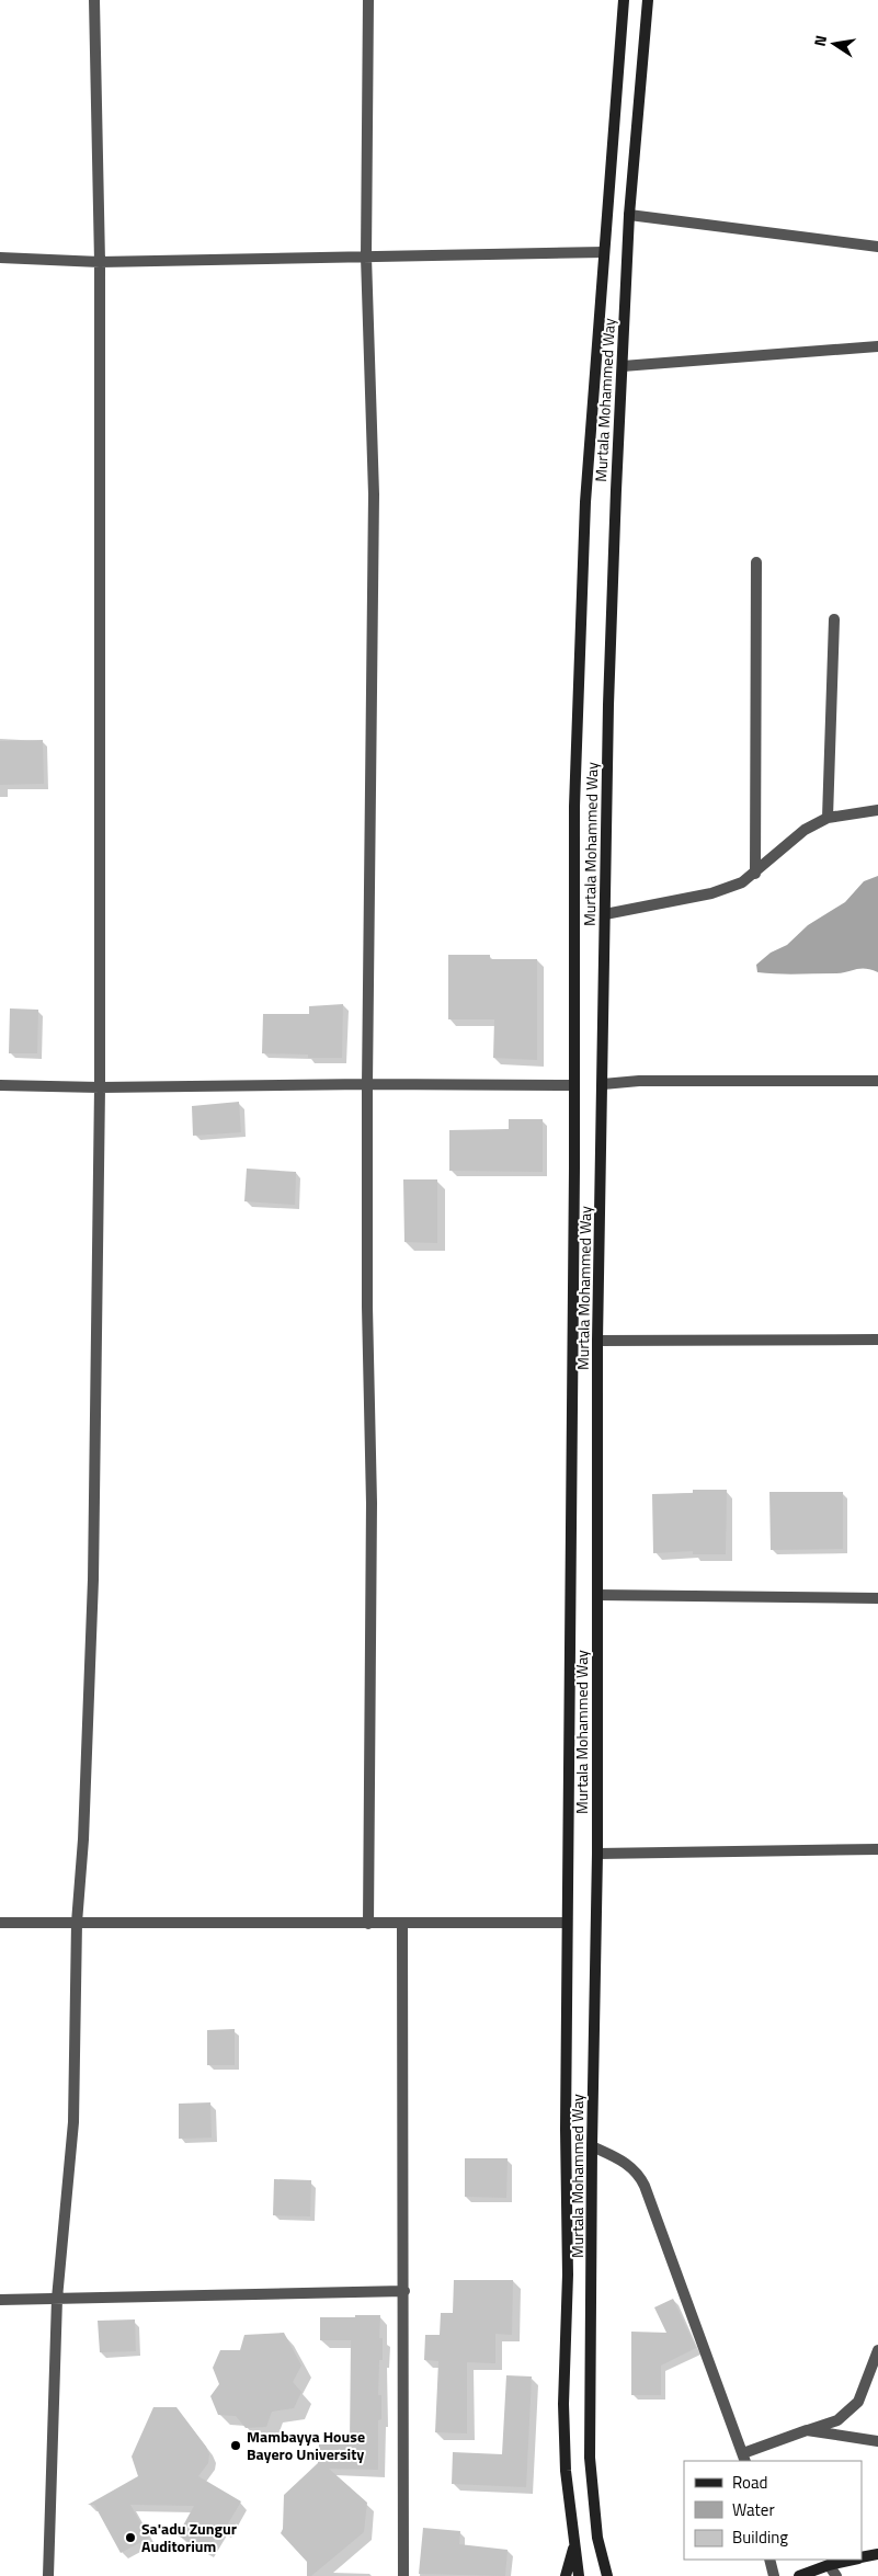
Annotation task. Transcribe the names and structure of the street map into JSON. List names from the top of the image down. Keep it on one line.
{"streets":{"main road":["Murtala Mohammed Way"]},"places":["Mambayya House Bayero University","Sa'adu Zungur Auditorium"],"legend":["Road","Water","Building"],"north":"left"}
